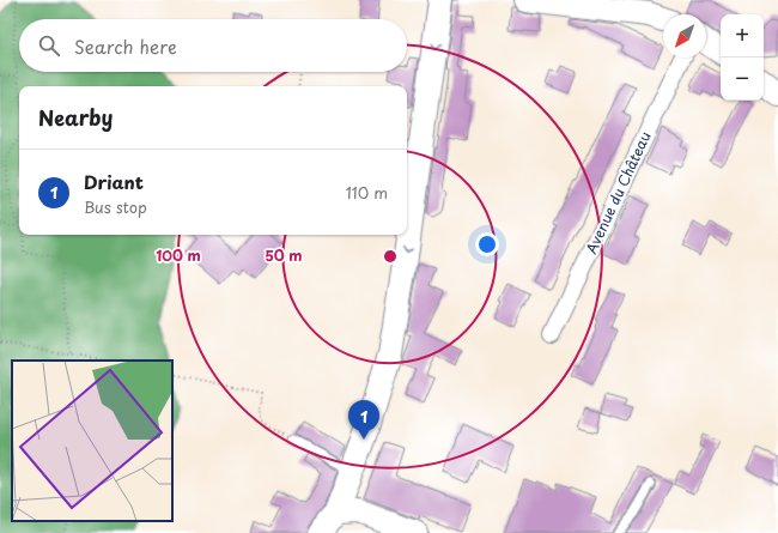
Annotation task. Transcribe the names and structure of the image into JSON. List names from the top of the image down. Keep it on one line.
{"streets":{"street":["Avenue du Château"]},"north":"bottom left","page":{"map_buttons":["+","−"],"search":"Search here","heading":"Nearby","list":[{"mark":"1","name":"Driant","note":"Bus stop","value":"110 m"}],"pins":"1"},"rings":["50 m","100 m"]}
